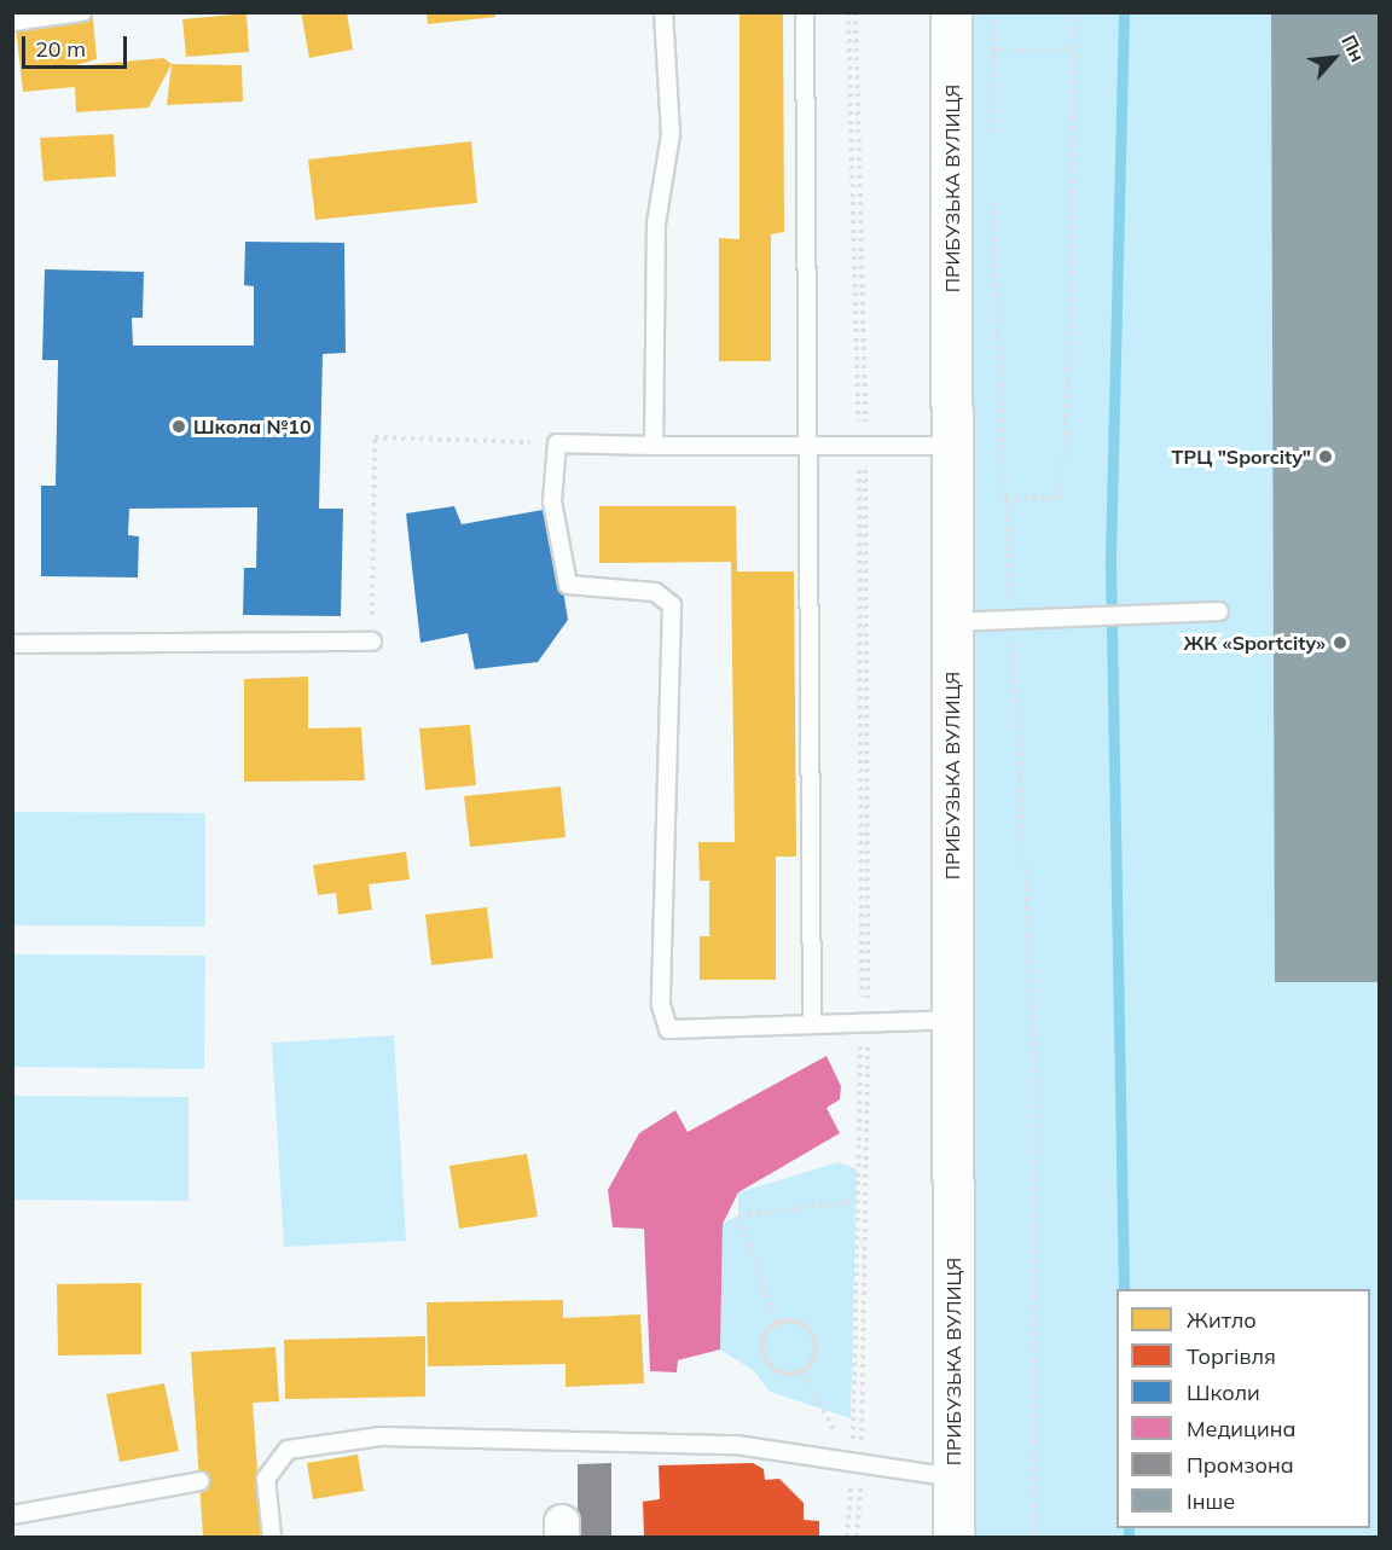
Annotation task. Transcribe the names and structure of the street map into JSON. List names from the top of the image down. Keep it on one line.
{"streets":{"street":["ПРИБУЗЬКА ВУЛИЦЯ"]},"places":["Школа №10","ТРЦ \"Sporcity\"","ЖК «Sportcity»"],"legend":["Житло","Торгівля","Школи","Медицина","Промзона","Інше"],"scale_bar":"20 m","north":"top right"}
